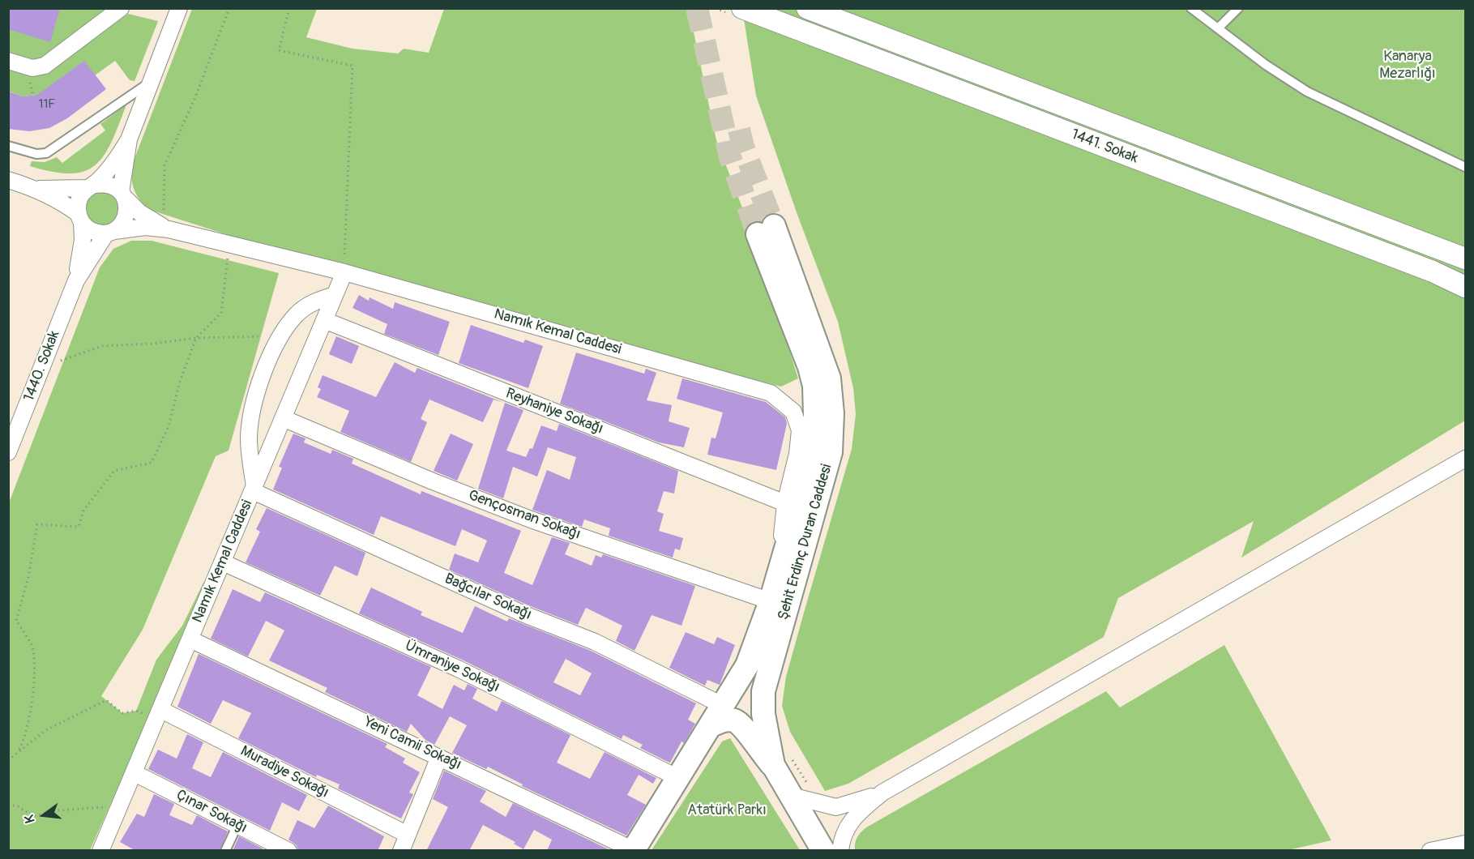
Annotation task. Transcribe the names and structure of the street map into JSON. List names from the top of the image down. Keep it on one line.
{"streets":{"main road":["Şehit Erdinç Duran Caddesi"],"street":["1441. Sokak","Namık Kemal Caddesi","1440. Sokak","Reyhaniye Sokağı","Gençosman Sokağı","Bağcılar Sokağı","Ümraniye Sokağı","Yeni Camii Sokağı","Muradiye Sokağı","Çınar Sokağı"]},"crossings":[["Namık Kemal Caddesi","Reyhaniye Sokağı"],["Namık Kemal Caddesi","Gençosman Sokağı"],["Namık Kemal Caddesi","Bağcılar Sokağı"],["Namık Kemal Caddesi","Ümraniye Sokağı"],["Namık Kemal Caddesi","Yeni Camii Sokağı"],["Namık Kemal Caddesi","Muradiye Sokağı"],["Namık Kemal Caddesi","Çınar Sokağı"],["Gençosman Sokağı","Şehit Erdinç Duran Caddesi"],["Şehit Erdinç Duran Caddesi","Bağcılar Sokağı"],["Şehit Erdinç Duran Caddesi","Ümraniye Sokağı"],["Şehit Erdinç Duran Caddesi","Yeni Camii Sokağı"]],"parks":["Kanarya Mezarlığı","Atatürk Parkı"],"house_numbers":["11F"],"north":"left"}
